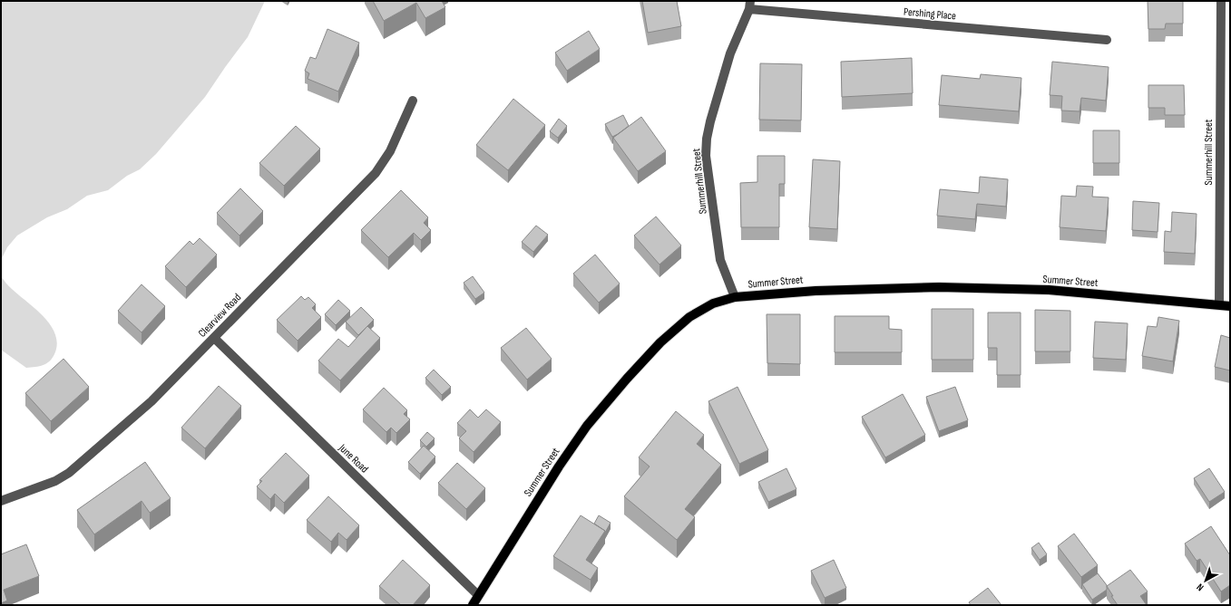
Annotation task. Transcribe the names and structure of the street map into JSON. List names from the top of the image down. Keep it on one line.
{"streets":{"main road":["Summer Street"],"street":["Pershing Place","Summerhill Street","Clearview Road","June Road"]},"crossings":[["Pershing Place","Summerhill Street"],["Summerhill Street","Summer Street"],["Summer Street","June Road"],["Clearview Road","June Road"]],"north":"bottom left"}
